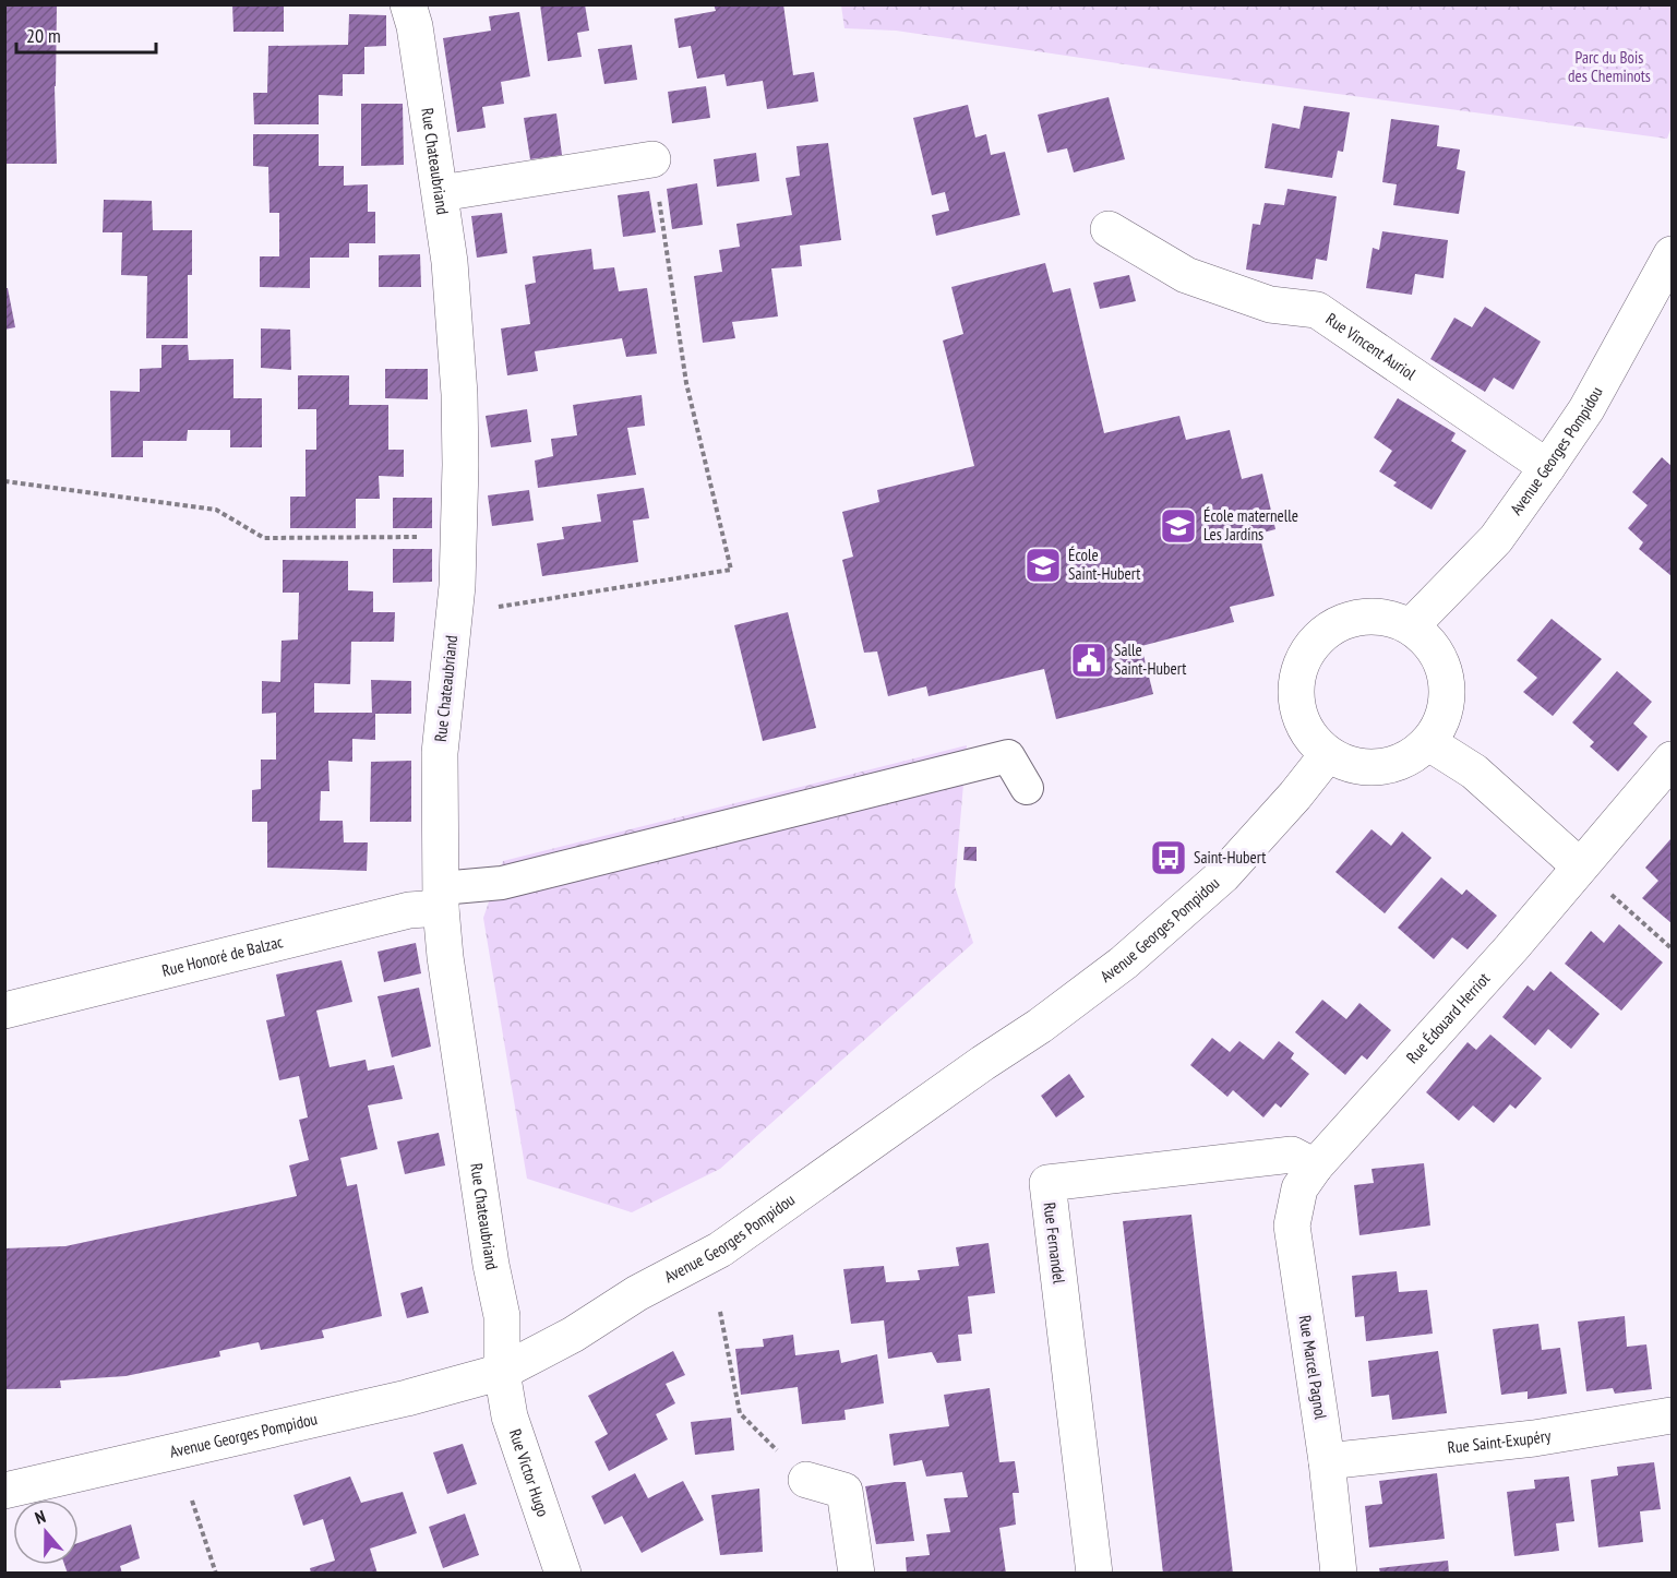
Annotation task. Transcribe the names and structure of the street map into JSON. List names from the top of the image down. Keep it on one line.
{"streets":{"street":["Rue Chateaubriand","Rue Vincent Auriol","Avenue Georges Pompidou","Rue Honoré de Balzac","Rue Édouard Herriot","Rue Fernandel","Rue Marcel Pagnol","Rue Saint-Exupéry","Rue Victor Hugo"]},"crossings":[["Rue Chateaubriand","Avenue Georges Pompidou"],["Rue Chateaubriand","Rue Honoré de Balzac"],["Rue Chateaubriand","Rue Victor Hugo"],["Rue Vincent Auriol","Avenue Georges Pompidou"],["Avenue Georges Pompidou","Rue Victor Hugo"],["Rue Édouard Herriot","Rue Fernandel"],["Rue Édouard Herriot","Rue Marcel Pagnol"],["Rue Fernandel","Rue Marcel Pagnol"],["Rue Marcel Pagnol","Rue Saint-Exupéry"]],"parks":["Parc du Bois des Cheminots"],"places":{"school or university":["École maternelle Les Jardins","École Saint-Hubert"],"public building":["Salle Saint-Hubert"],"bus stop":["Saint-Hubert"]},"scale_bar":"20 m","north":"top"}
